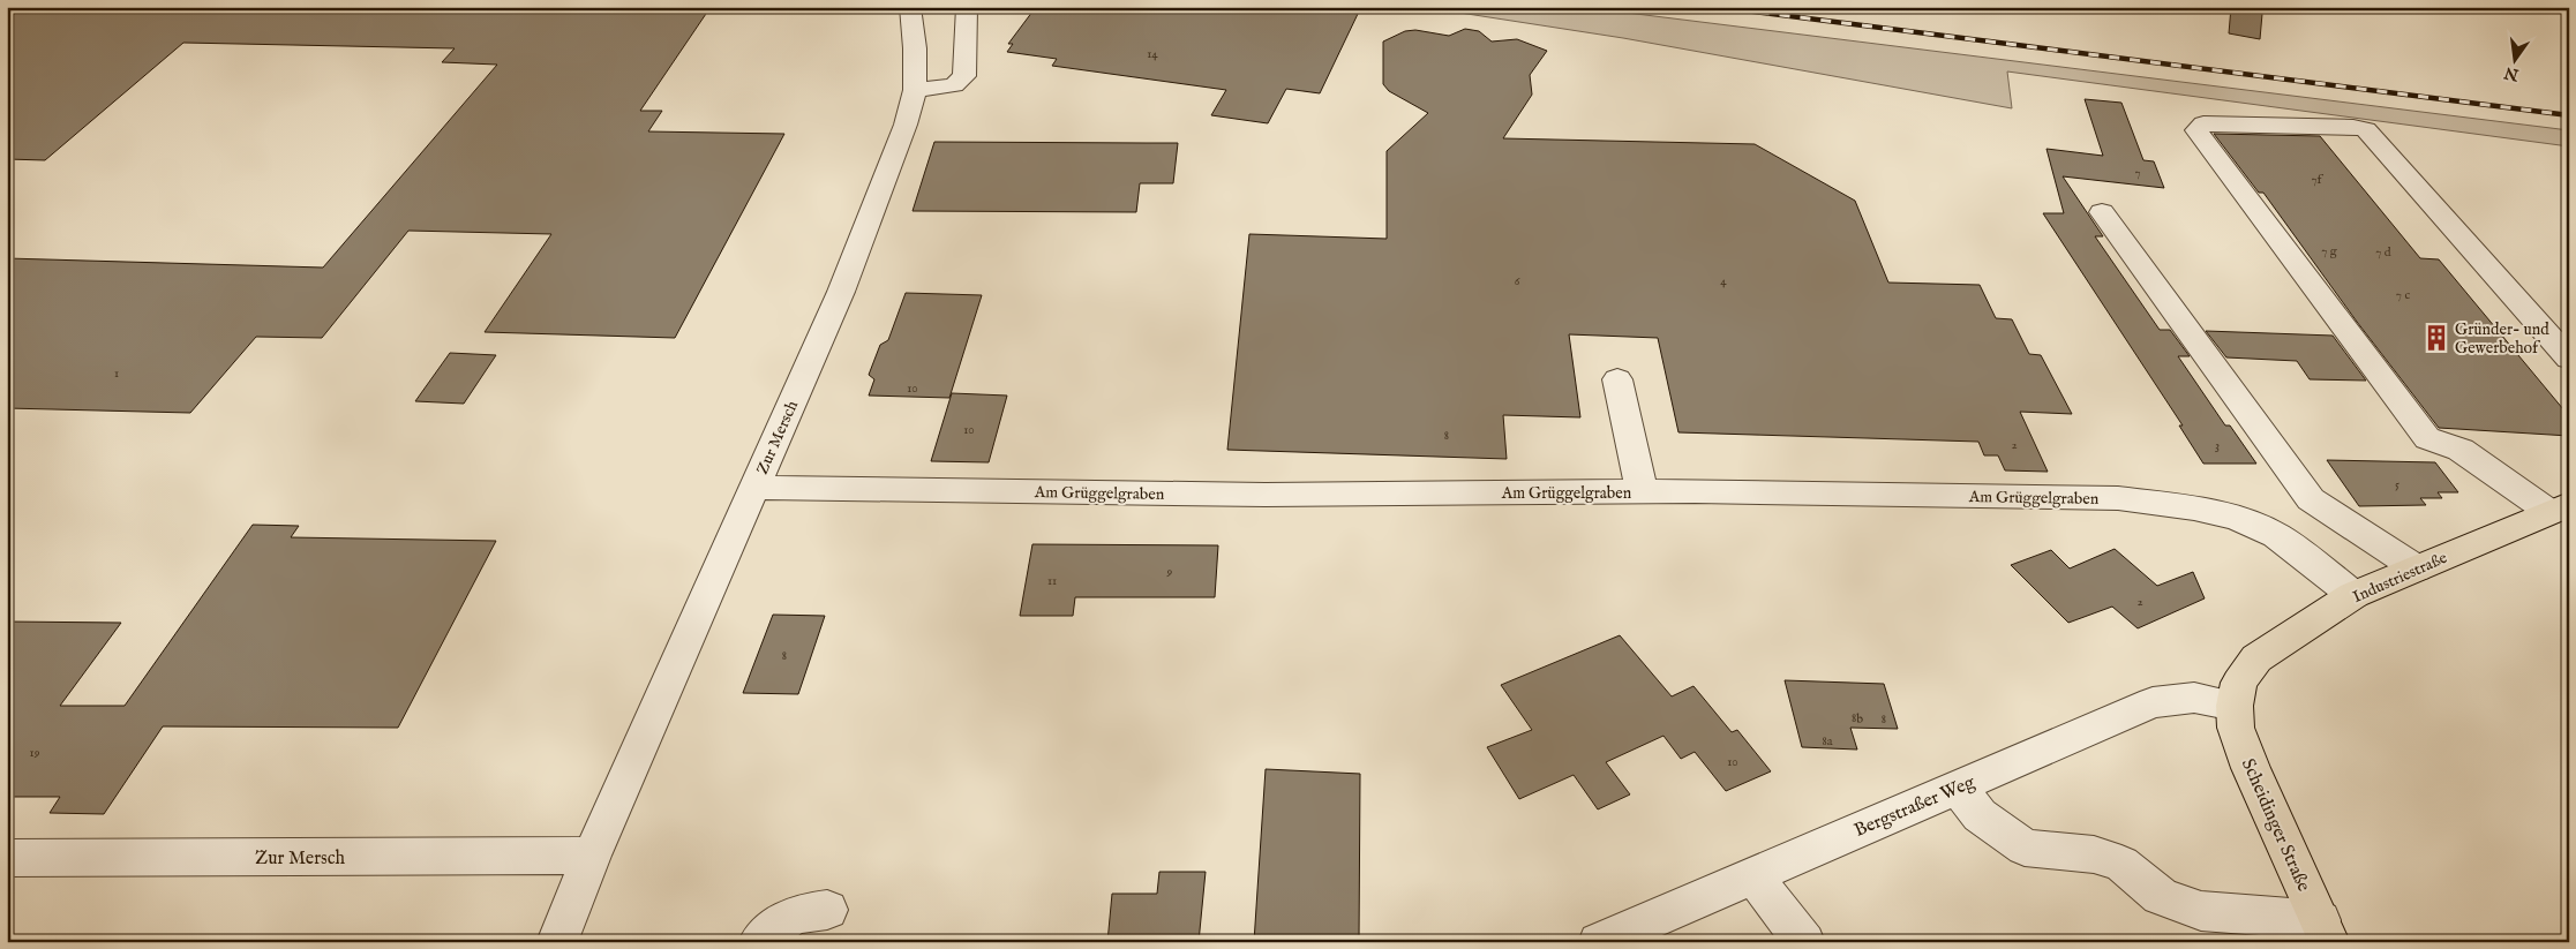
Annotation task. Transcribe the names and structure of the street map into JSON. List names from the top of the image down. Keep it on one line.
{"streets":{"main road":["Industriestraße","Scheidinger Straße"],"street":["Zur Mersch","Am Grüggelgraben","Bergstraßer Weg"]},"crossings":[["Zur Mersch","Am Grüggelgraben"],["Am Grüggelgraben","Industriestraße"],["Industriestraße","Bergstraßer Weg"],["Industriestraße","Scheidinger Straße"],["Bergstraßer Weg","Scheidinger Straße"]],"places":{"building":["Gründer- und Gewerbehof"]},"house_numbers":["14","7","7f","7 g","7 d","6","4","7 c","1","10","10","8","2","3","5","9","11","2","8","8b","8","8a","19","10"],"north":"bottom"}
